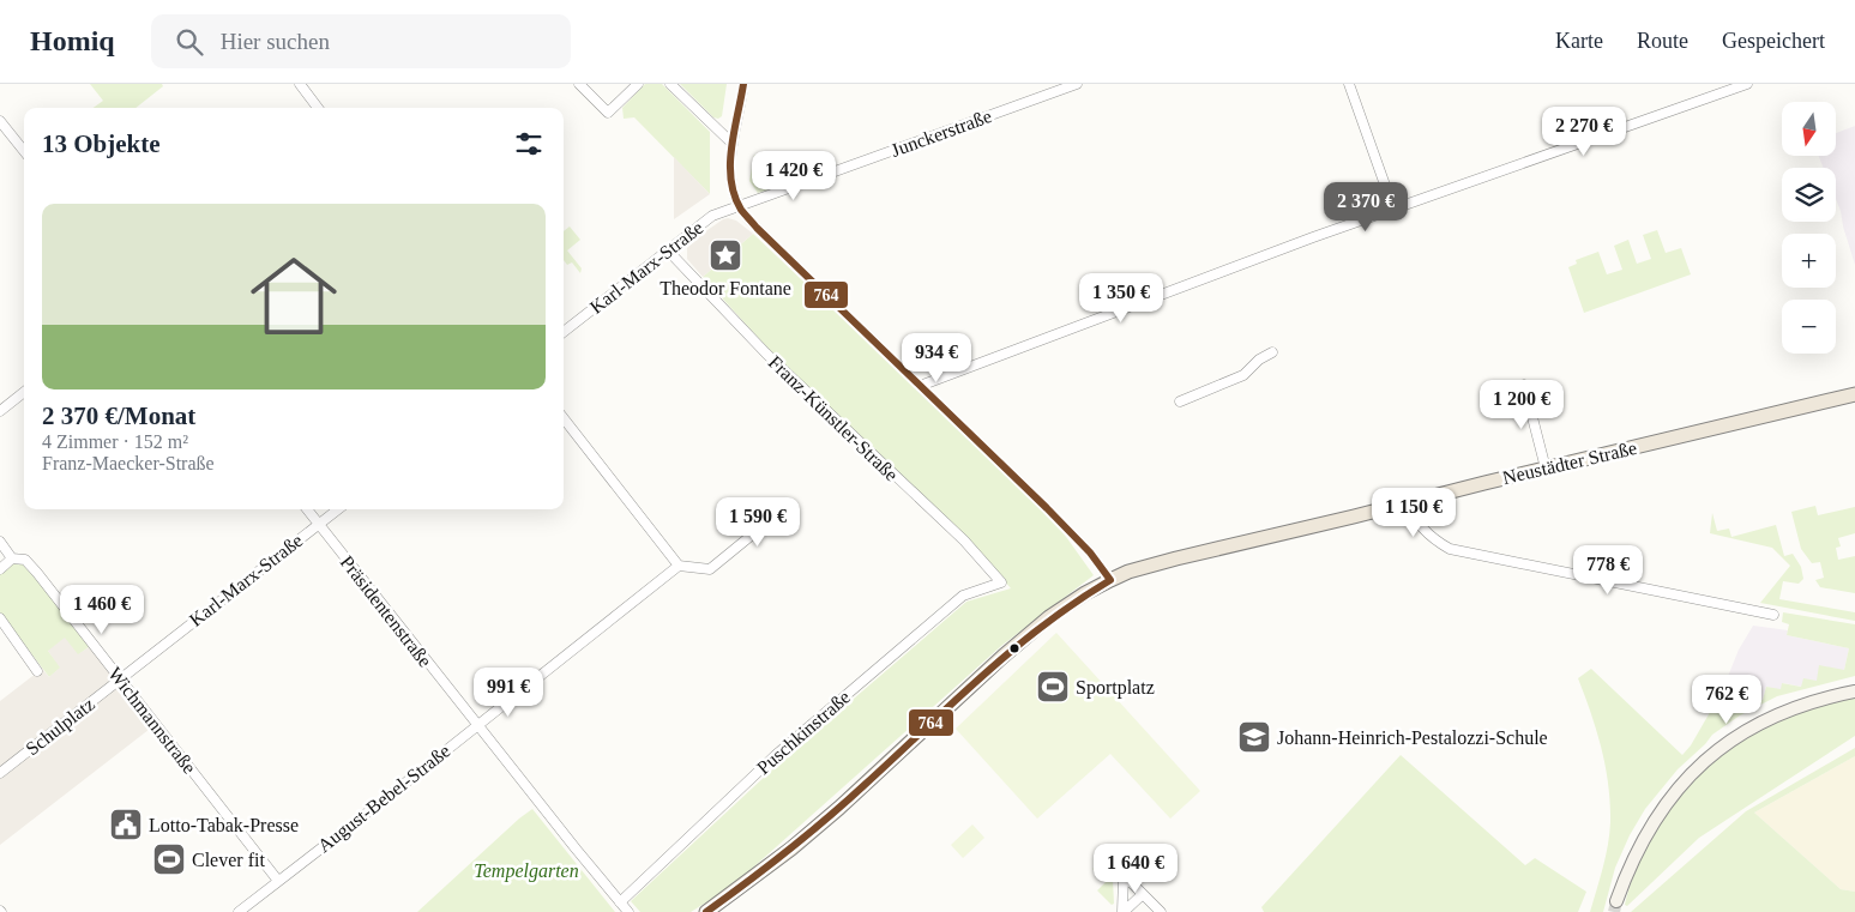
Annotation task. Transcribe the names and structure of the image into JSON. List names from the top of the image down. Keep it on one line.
{"streets":{"main road":["Neustädter Straße"],"street":["Junckerstraße","Karl-Marx-Straße","Franz-Künstler-Straße","Präsidentenstraße","Wichmannstraße","Schulplatz","Puschkinstraße","August-Bebel-Straße"]},"crossings":[["Junckerstraße","Karl-Marx-Straße"],["Karl-Marx-Straße","Franz-Künstler-Straße"],["Karl-Marx-Straße","Präsidentenstraße"],["Karl-Marx-Straße","Wichmannstraße"],["Karl-Marx-Straße","Schulplatz"],["Franz-Künstler-Straße","Puschkinstraße"],["Präsidentenstraße","Puschkinstraße"],["Präsidentenstraße","August-Bebel-Straße"],["Wichmannstraße","Schulplatz"],["Wichmannstraße","August-Bebel-Straße"]],"parks":["Tempelgarten"],"places":{"place":["Theodor Fontane"],"sports":["Sportplatz","Clever fit"],"school or university":["Johann-Heinrich-Pestalozzi-Schule"],"public building":["Lotto-Tabak-Presse"]},"lines":["transit line 764"],"north":"bottom","page":{"header":"Homiq","search":"Hier suchen","nav":["Karte","Route","Gespeichert"],"map_buttons":["+","−"],"price":["2 270 €","1 420 €","2 370 €","1 350 €","934 €","1 200 €","1 150 €","1 590 €","778 €","1 460 €","991 €","762 €","1 640 €"],"heading":"13 Objekte","list":[{"name":"2 370 €/Monat","note":"4 Zimmer · 152 m² · Franz-Maecker-Straße"}]}}
